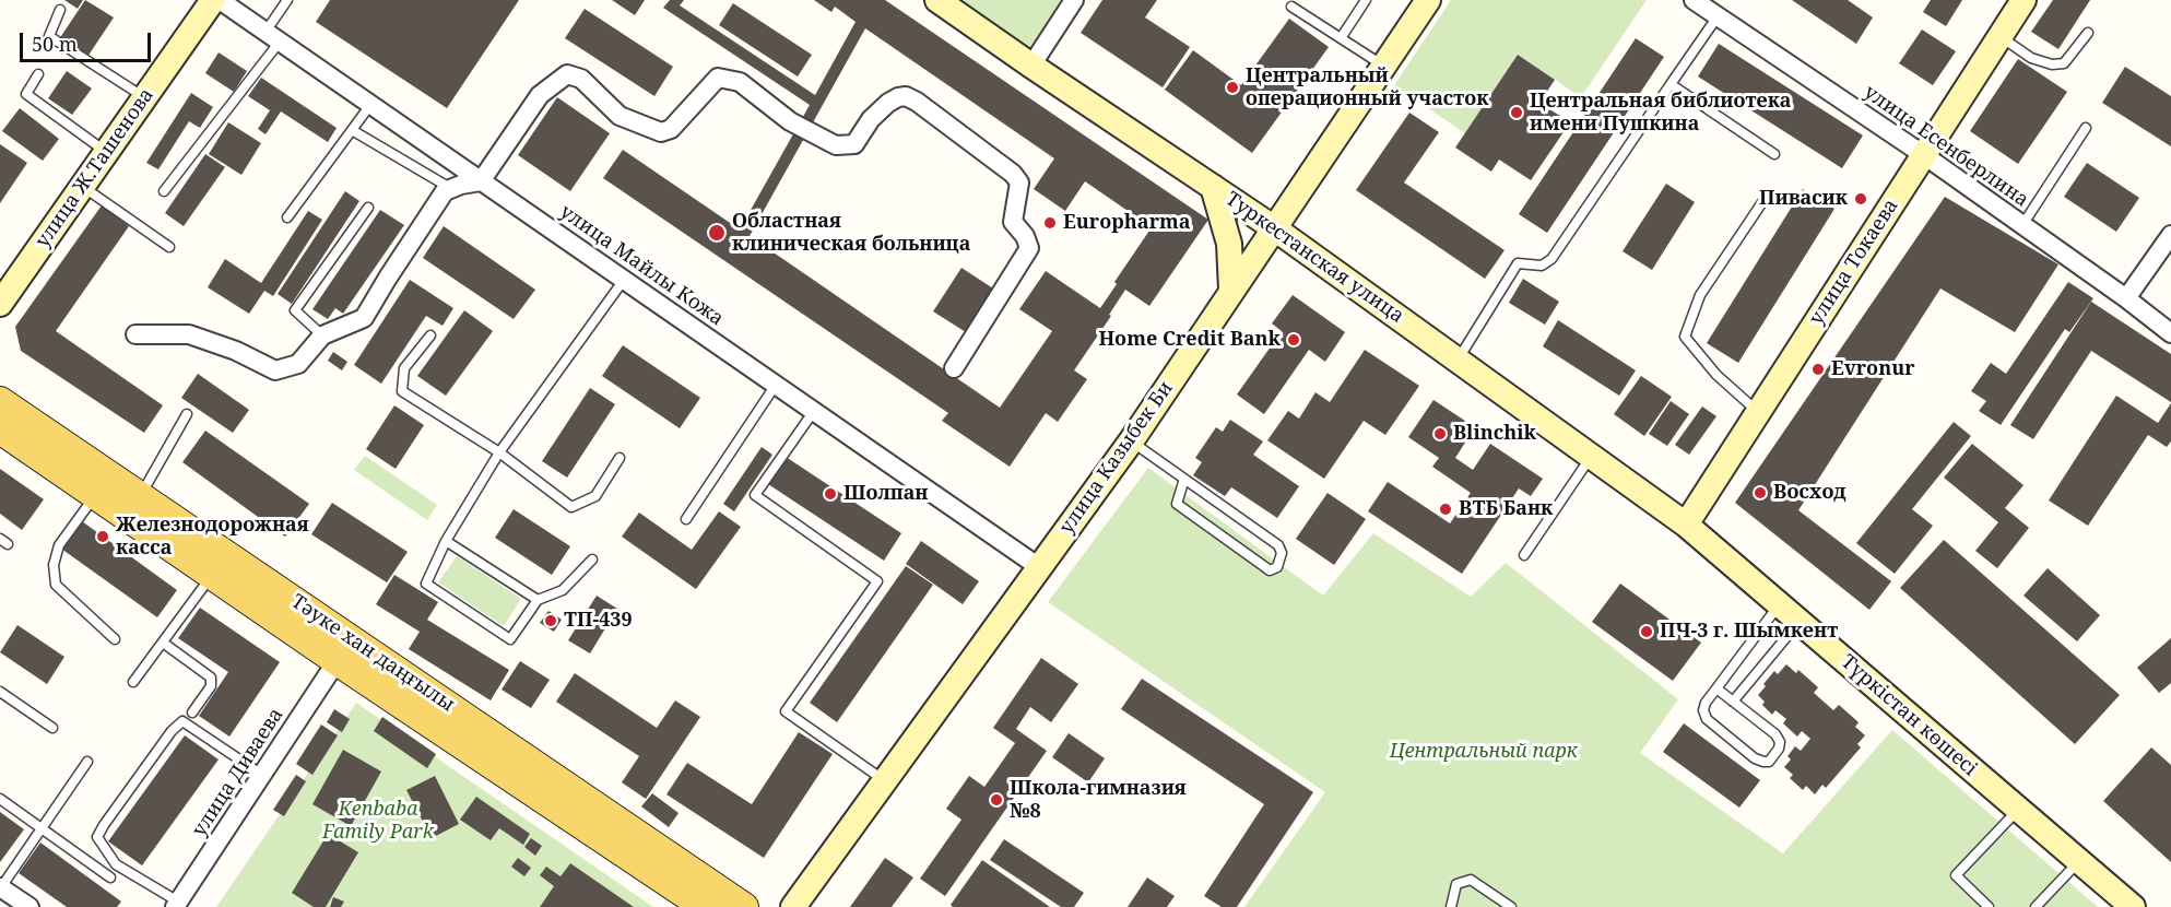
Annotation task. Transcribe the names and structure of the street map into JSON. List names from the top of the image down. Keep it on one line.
{"streets":{"main road":["улица Ж.Ташенова","Туркестанская улица","улица Токаева","улица Казыбек Би","Тәуке хан даңғылы","Түркістан көшесі"],"street":["улица Есенберлина","улица Майлы Кожа","улица Диваева"]},"crossings":[["улица Есенберлина","улица Токаева"],["Туркестанская улица","улица Токаева"],["Туркестанская улица","улица Казыбек Би"],["Туркестанская улица","Түркістан көшесі"],["улица Токаева","Түркістан көшесі"],["улица Майлы Кожа","улица Казыбек Би"],["Тәуке хан даңғылы","улица Диваева"]],"parks":["Центральный парк","Kenbaba Family Park"],"places":["Центральный операционный участок","Центральная библиотека имени Пушкина","Пивасик","Europharma","Областная клиническая больница","Home Credit Bank","Evronur","Blinchik","Восход","Шолпан","ВТБ Банк","Железнодорожная касса","ТП-439","ПЧ-3 г. Шымкент","Школа-гимназия №8"],"scale_bar":"50 m"}
